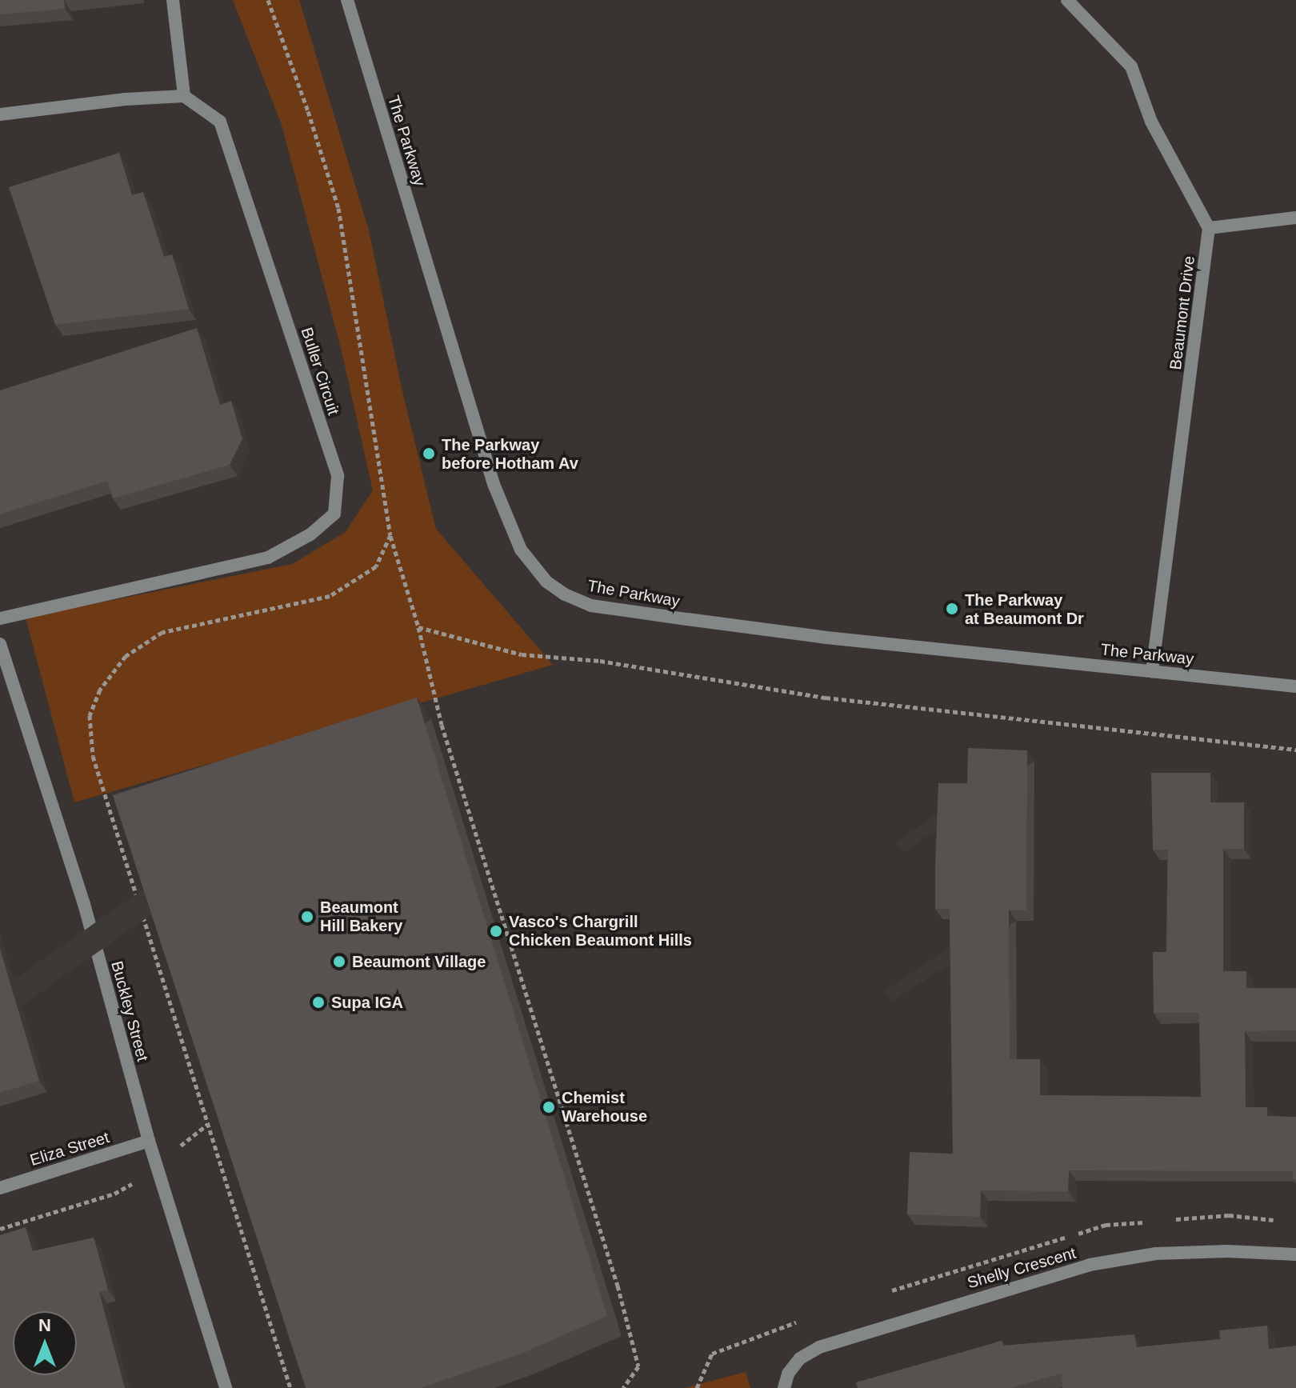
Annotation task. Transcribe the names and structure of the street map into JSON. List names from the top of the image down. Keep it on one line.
{"streets":{"street":["The Parkway","Beaumont Drive","Buller Circuit","Buckley Street","Eliza Street","Shelly Crescent"]},"crossings":[["The Parkway","Beaumont Drive"],["Buckley Street","Eliza Street"]],"places":["The Parkway before Hotham Av","The Parkway at Beaumont Dr","Beaumont Hill Bakery","Vasco's Chargrill Chicken Beaumont Hills","Beaumont Village","Supa IGA","Chemist Warehouse"],"north":"top"}
